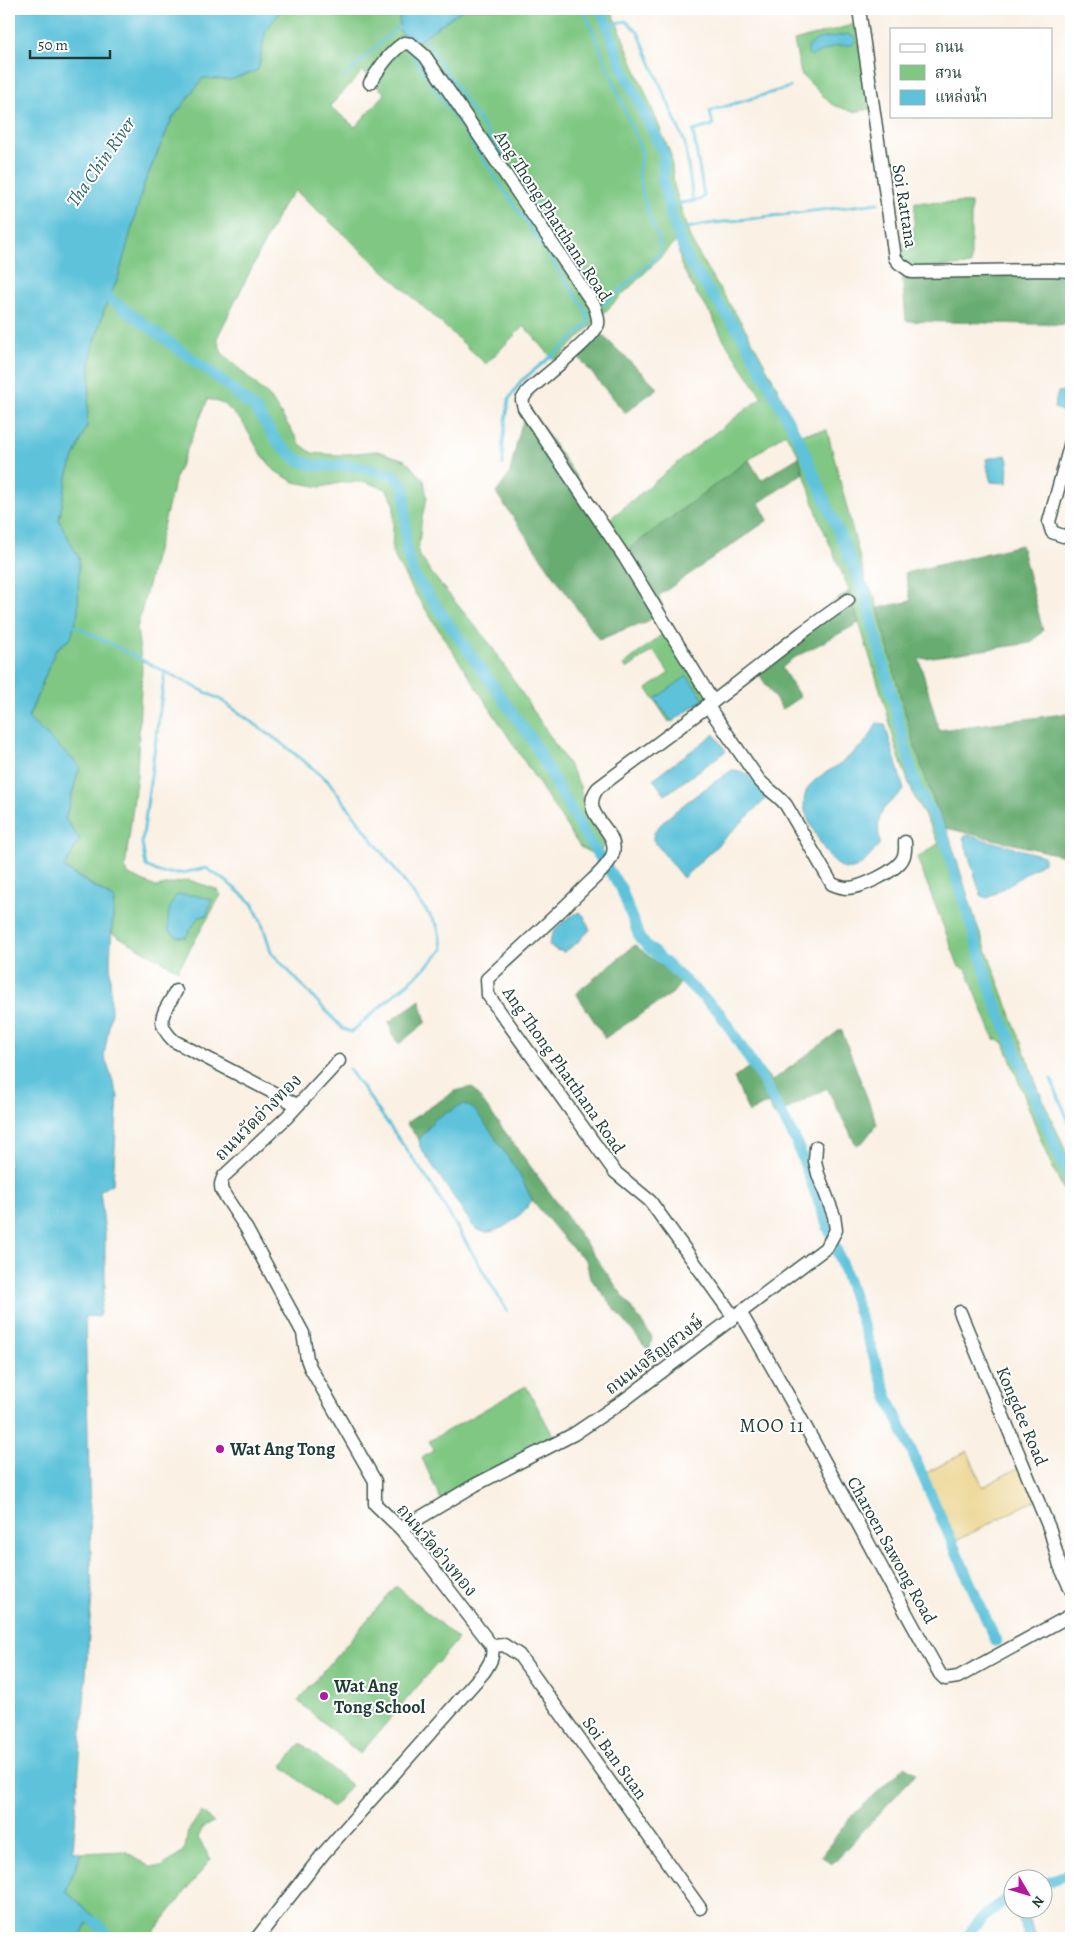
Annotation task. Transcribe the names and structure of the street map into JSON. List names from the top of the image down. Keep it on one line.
{"streets":{"street":["Soi Rattana","Ang Thong Phatthana Road","ถนนวัดอ่างทอง","ถนนเจริญสวงษ์","Kongdee Road","Charoen Sawong Road","Soi Ban Suan"]},"crossings":[["Ang Thong Phatthana Road","ถนนเจริญสวงษ์"],["Ang Thong Phatthana Road","Charoen Sawong Road"],["ถนนวัดอ่างทอง","ถนนเจริญสวงษ์"],["ถนนวัดอ่างทอง","Soi Ban Suan"],["ถนนเจริญสวงษ์","Charoen Sawong Road"]],"districts":["MOO 11"],"water":["Tha Chin River"],"places":["Wat Ang Tong","Wat Ang Tong School"],"legend":["ถนน","สวน","แหล่งน้ำ"],"scale_bar":"50 m","north":"bottom right"}
